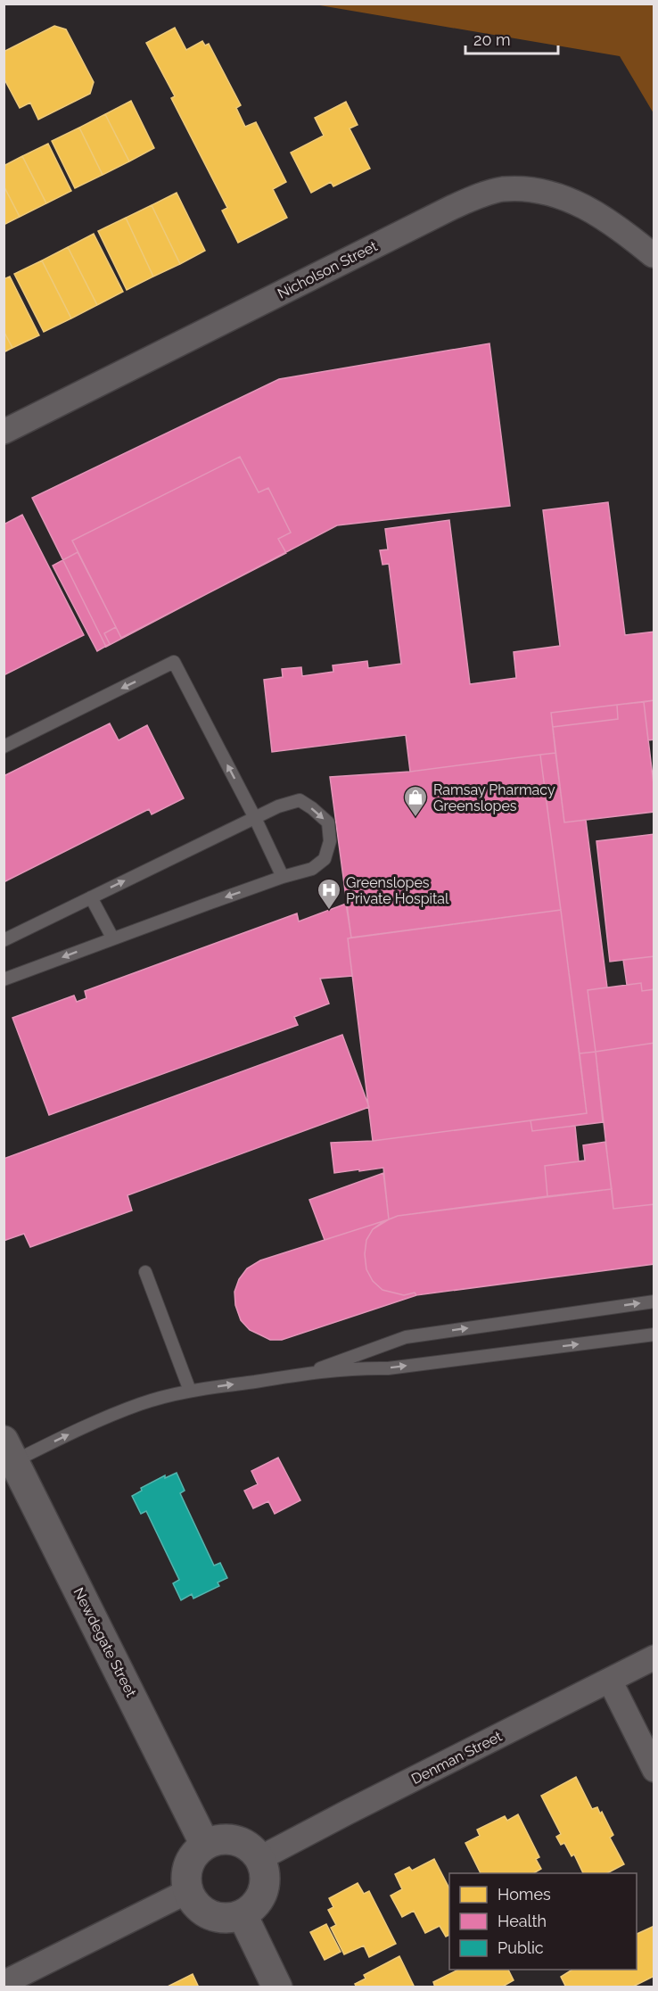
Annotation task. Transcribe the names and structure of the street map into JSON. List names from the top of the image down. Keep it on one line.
{"streets":{"street":["Nicholson Street","Newdegate Street","Denman Street"]},"crossings":[["Newdegate Street","Denman Street"]],"places":{"shop":["Ramsay Pharmacy Greenslopes"],"hospital":["Greenslopes Private Hospital"]},"legend":["Homes","Health","Public"],"scale_bar":"20 m"}
